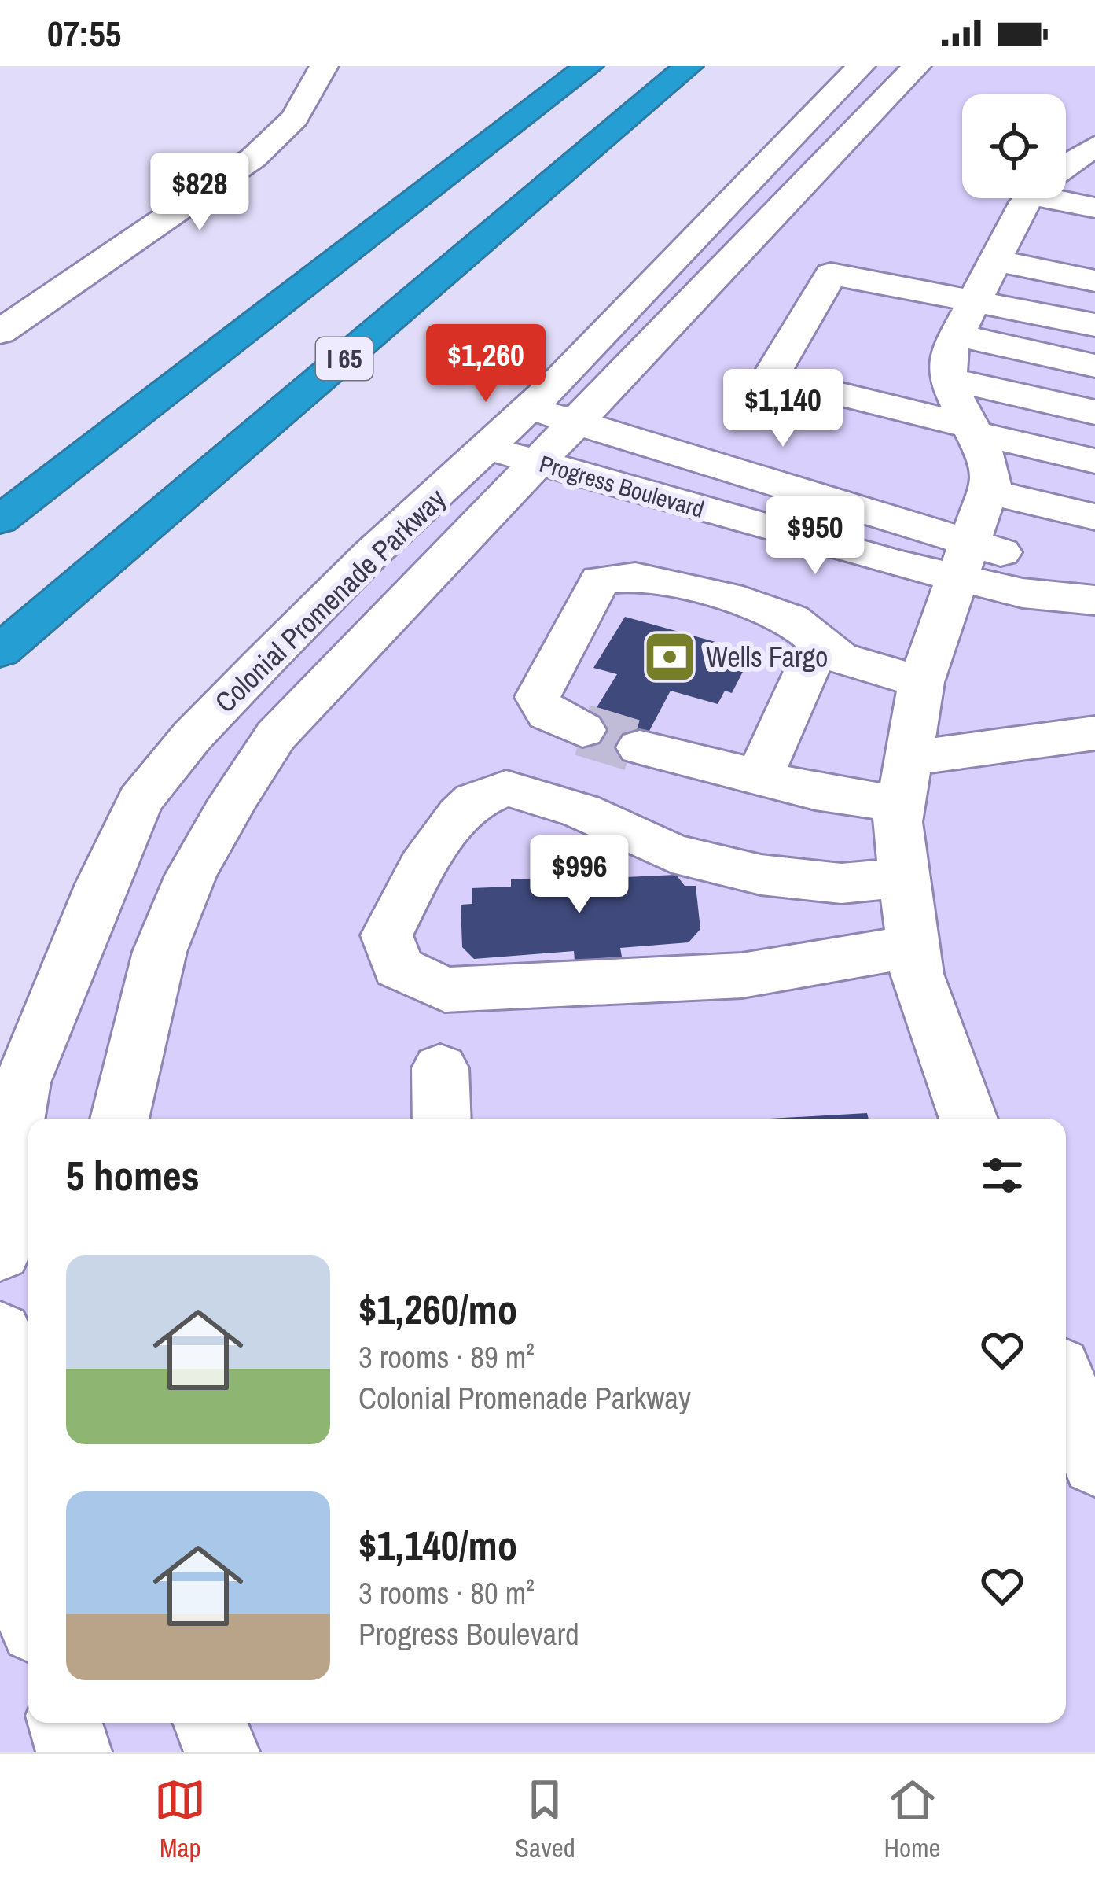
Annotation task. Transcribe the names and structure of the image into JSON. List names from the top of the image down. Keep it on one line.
{"streets":{"highway":["I 65"],"street":["Progress Boulevard","Colonial Promenade Parkway"]},"crossings":[["Progress Boulevard","Colonial Promenade Parkway"]],"places":{"bank":["Wells Fargo"]},"page":{"status":"07:55","price":["$828","$1,260","$1,140","$950","$996"],"heading":"5 homes","list":[{"name":"$1,260/mo","note":"3 rooms · 89 m² · Colonial Promenade Parkway"},{"name":"$1,140/mo","note":"3 rooms · 80 m² · Progress Boulevard"}],"tabs":["Map","Saved","Home"]}}
